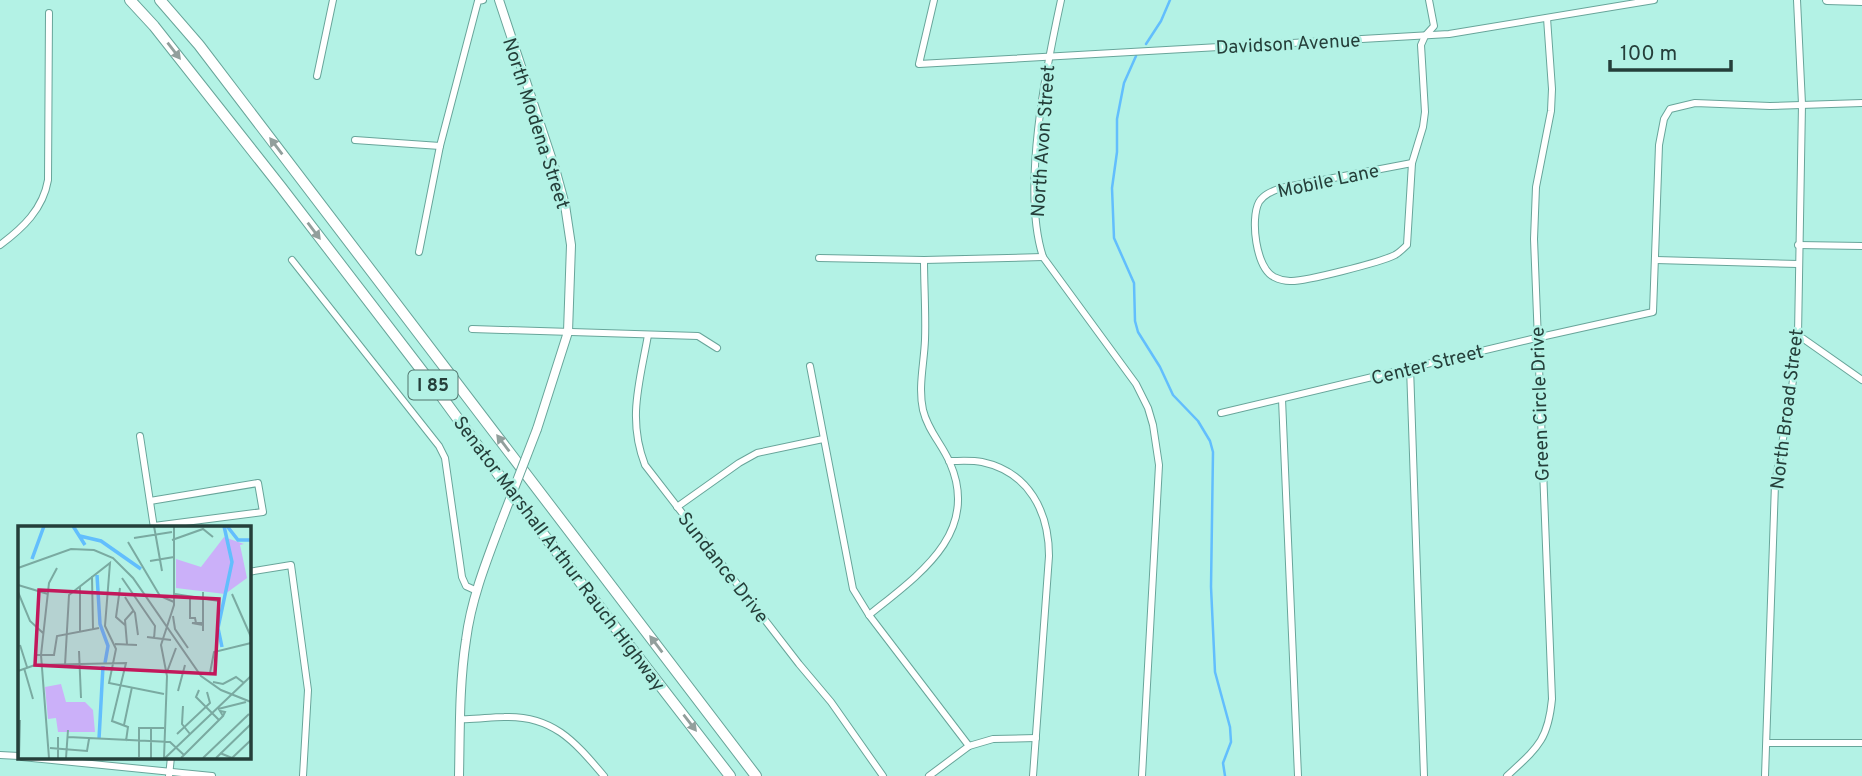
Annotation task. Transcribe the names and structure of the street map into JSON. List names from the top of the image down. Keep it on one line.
{"streets":{"highway":["I 85","Senator Marshall Arthur Rauch Highway"],"street":["Davidson Avenue","North Modena Street","North Avon Street","Mobile Lane","Center Street","Green Circle Drive","North Broad Street","Sundance Drive"]},"crossings":[["Davidson Avenue","North Avon Street"],["Davidson Avenue","Mobile Lane"],["Davidson Avenue","Green Circle Drive"],["Center Street","Green Circle Drive"]],"scale_bar":"100 m"}
